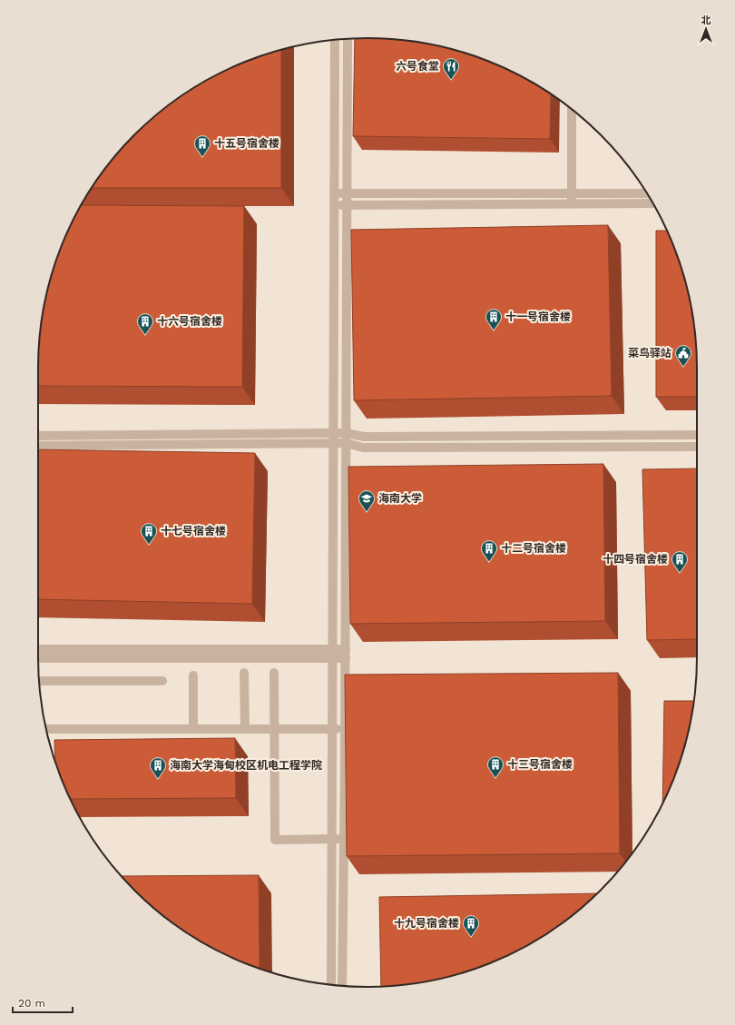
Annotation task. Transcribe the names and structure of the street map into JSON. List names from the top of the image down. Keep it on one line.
{"places":{"restaurant":["六号食堂"],"building":["十五号宿舍楼","十一号宿舍楼","十六号宿舍楼","十七号宿舍楼","十二号宿舍楼","十四号宿舍楼","十三号宿舍楼","海南大学海甸校区机电工程学院","十九号宿舍楼"],"public building":["菜鸟驿站"],"school or university":["海南大学"]},"scale_bar":"20 m","north":"top"}
